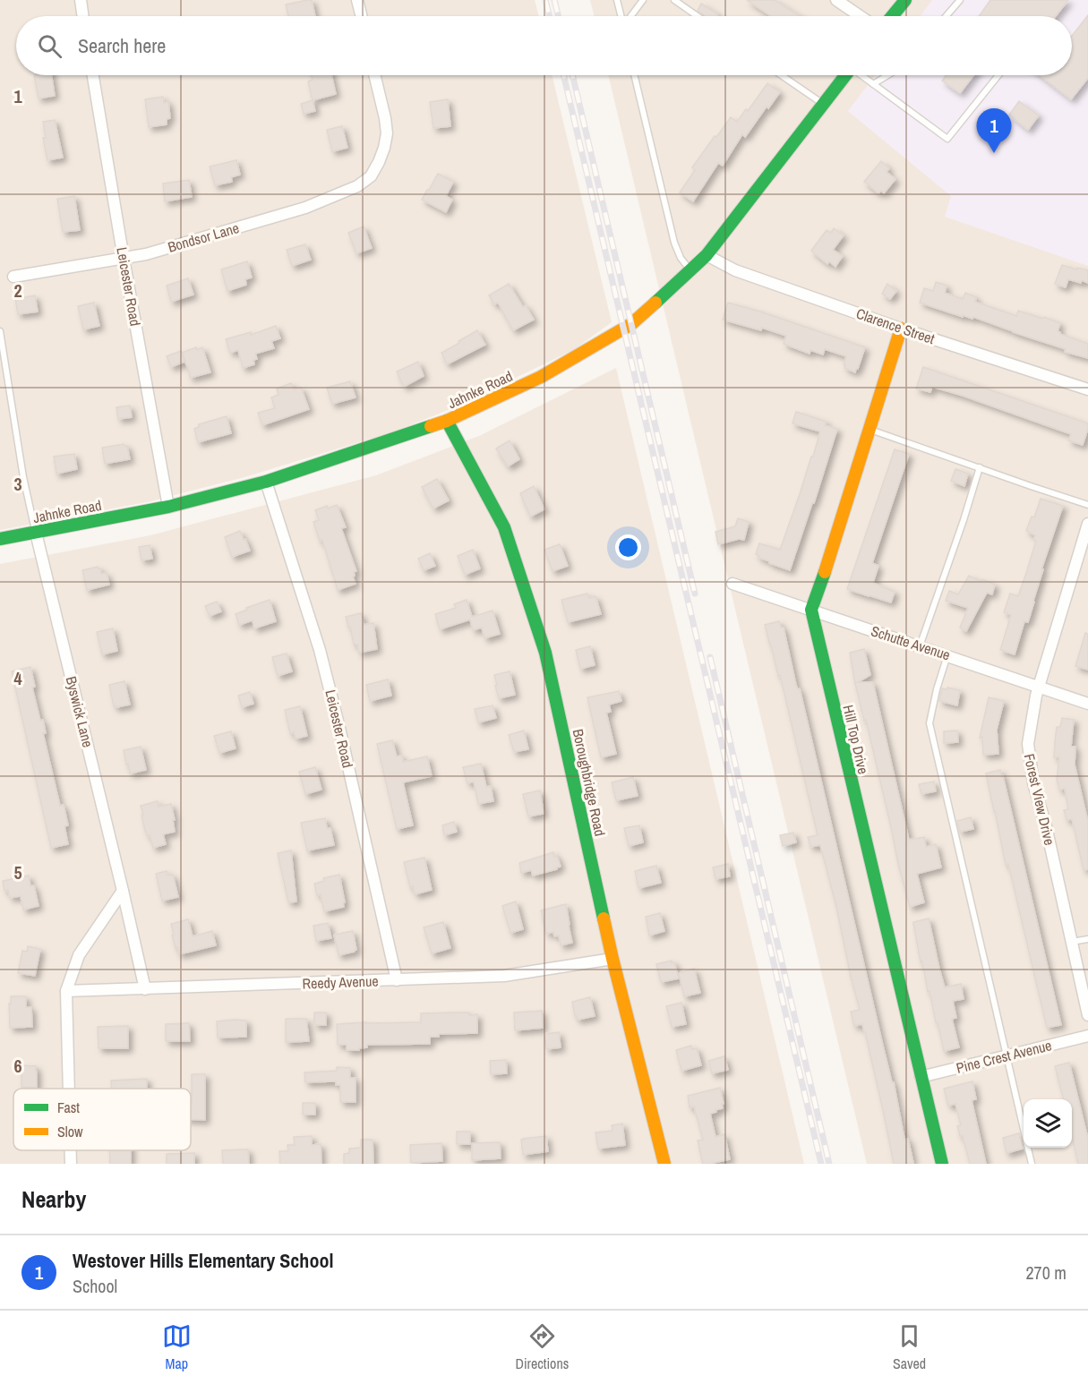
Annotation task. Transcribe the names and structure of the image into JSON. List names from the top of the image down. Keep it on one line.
{"streets":{"street":["Bondsor Lane","Leicester Road","Clarence Street","Jahnke Road","Schutte Avenue","Byswick Lane","Hill Top Drive","Boroughbridge Road","Forest View Drive","Reedy Avenue","Pine Crest Avenue"]},"crossings":[["Bondsor Lane","Leicester Road"],["Leicester Road","Jahnke Road"],["Leicester Road","Reedy Avenue"],["Clarence Street","Jahnke Road"],["Jahnke Road","Byswick Lane"],["Jahnke Road","Boroughbridge Road"],["Schutte Avenue","Hill Top Drive"],["Schutte Avenue","Forest View Drive"],["Byswick Lane","Reedy Avenue"],["Hill Top Drive","Pine Crest Avenue"],["Boroughbridge Road","Reedy Avenue"]],"legend":["Fast","Slow"],"page":{"search":"Search here","pins":"1","heading":"Nearby","list":[{"mark":"1","name":"Westover Hills Elementary School","note":"School","value":"270 m"}],"nav":["Map","Directions","Saved"]},"grid":{"rows":["1","2","3","4","5","6"]}}
